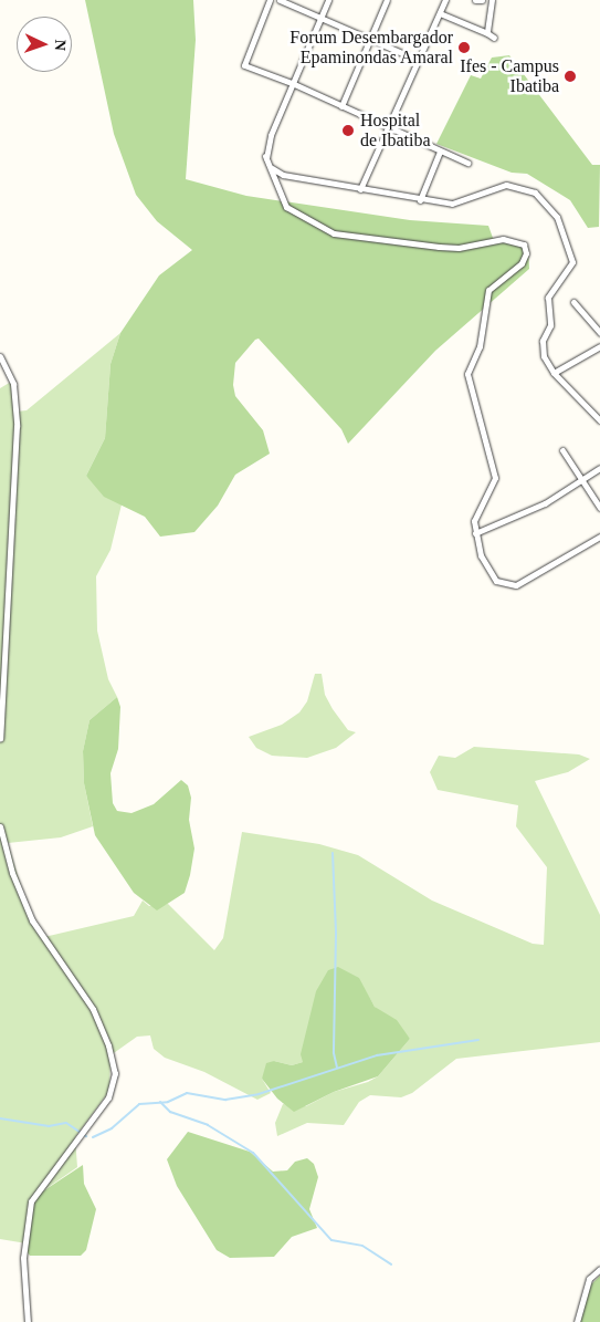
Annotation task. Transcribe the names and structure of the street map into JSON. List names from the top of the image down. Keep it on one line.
{"places":["Forum Desembargador Epaminondas Amaral","Ifes - Campus Ibatiba","Hospital de Ibatiba"],"north":"right"}
